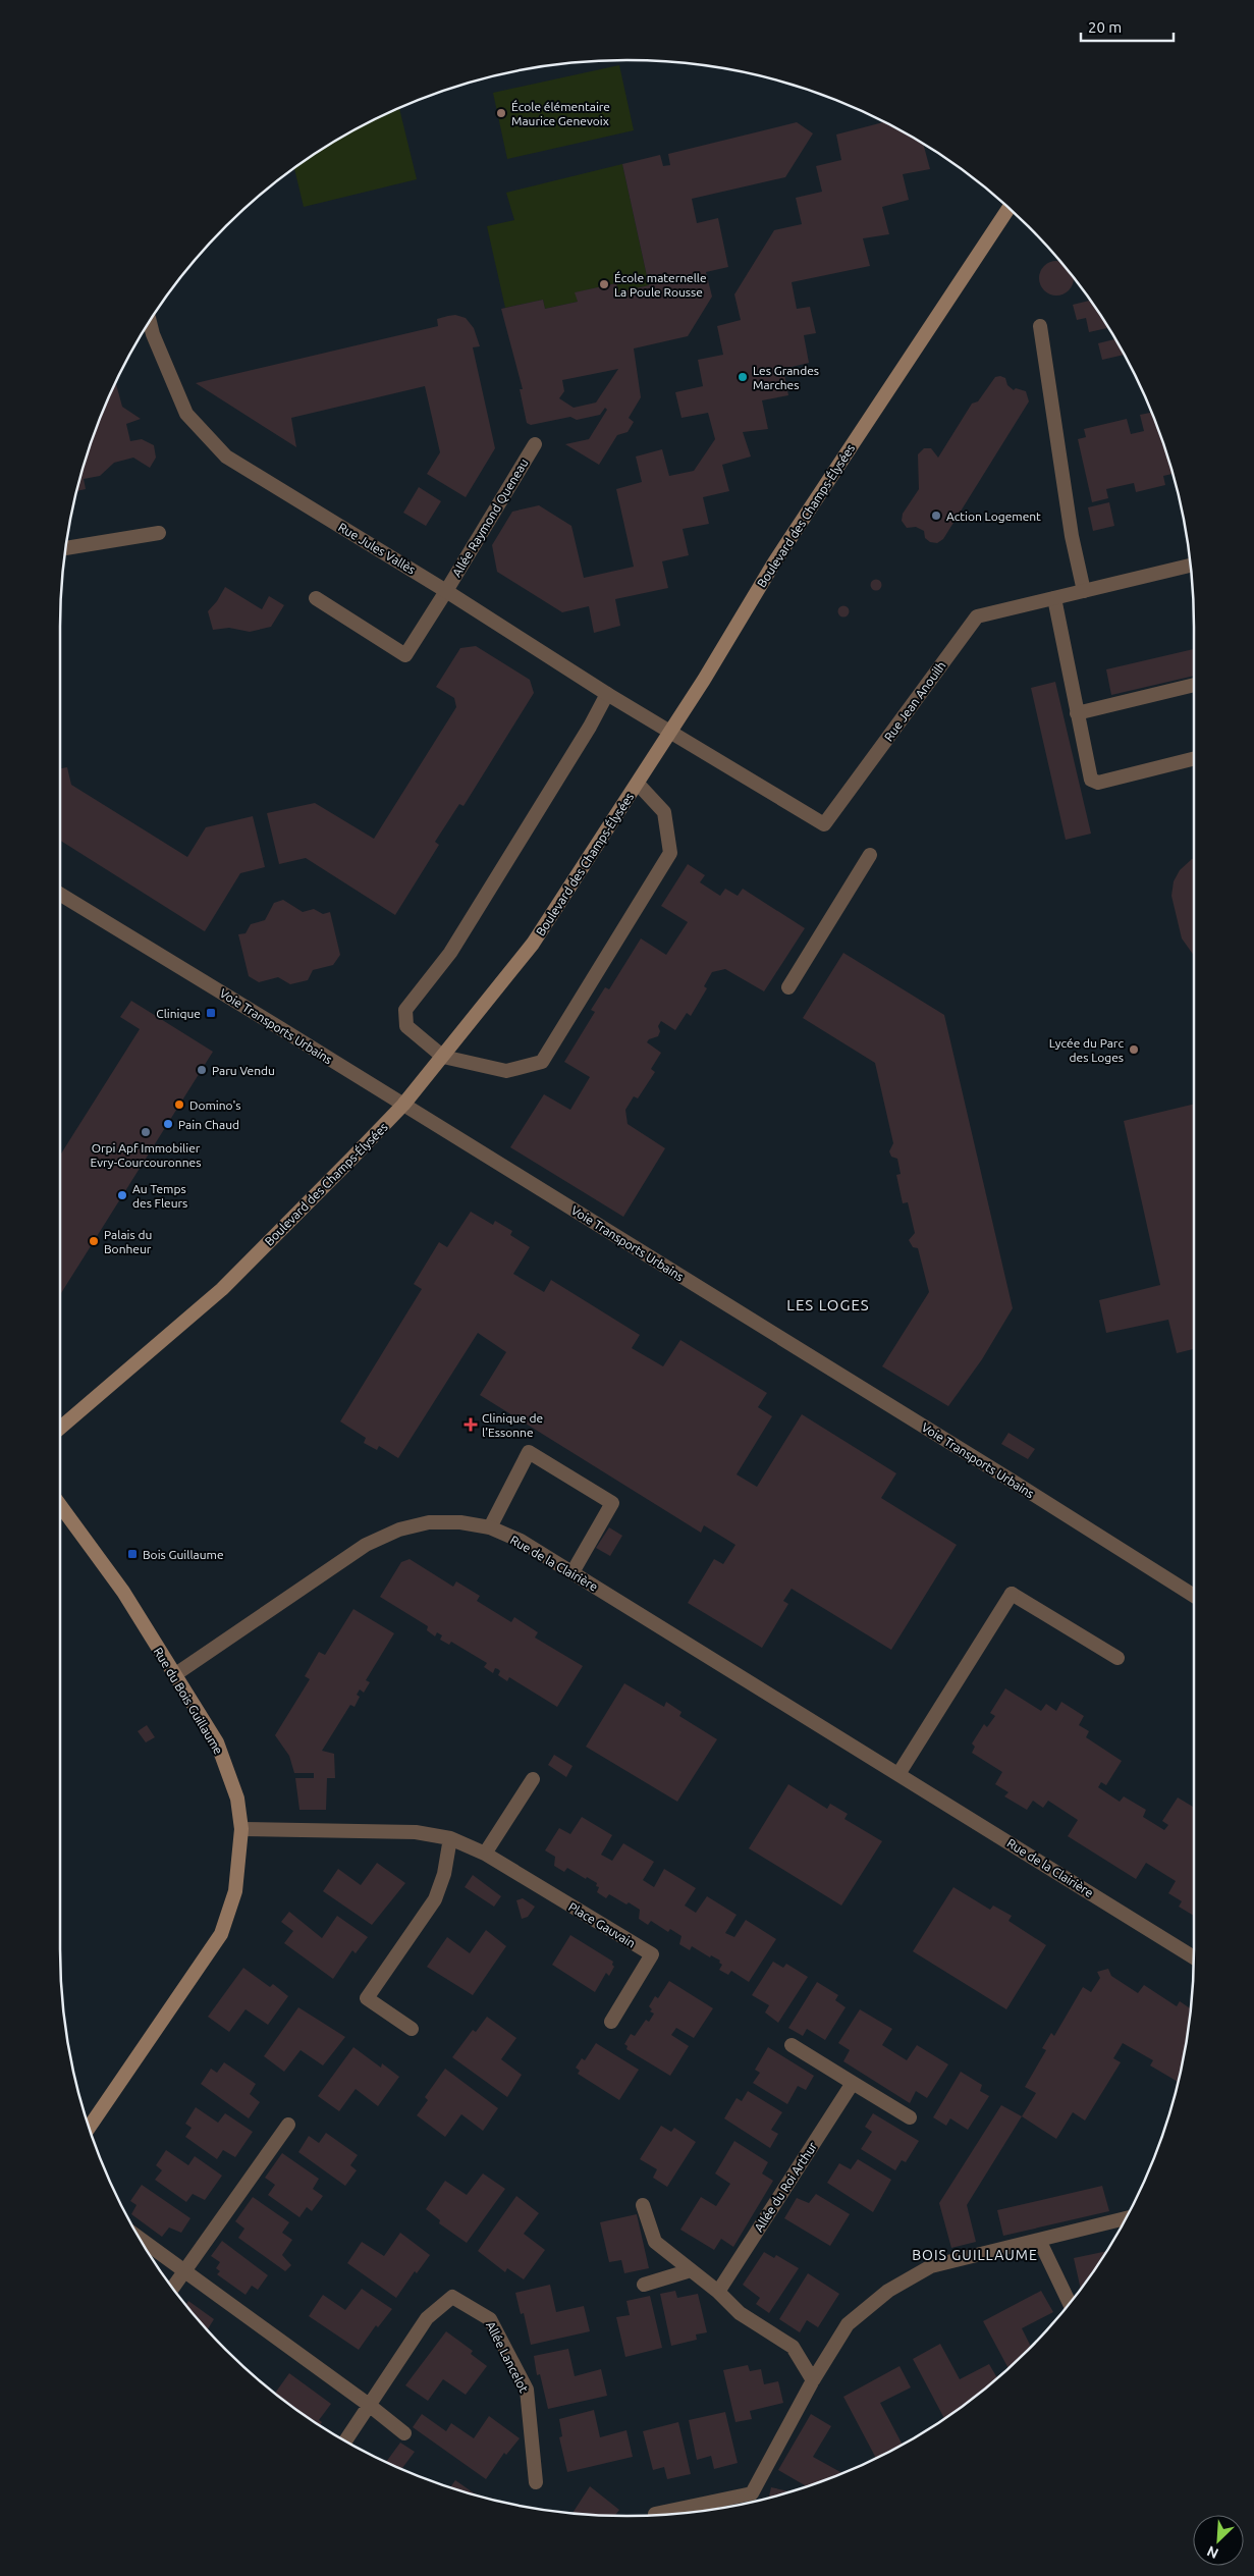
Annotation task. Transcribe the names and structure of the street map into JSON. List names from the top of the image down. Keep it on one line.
{"streets":{"main road":["Boulevard des Champs-Élysées","Rue du Bois Guillaume"],"street":["Allée Raymond Queneau","Rue Jules Vallès","Rue Jean Anouilh","Voie Transports Urbains","Rue de la Clairière","Place Gauvain","Allée du Roi Arthur","Allée Lancelot"]},"crossings":[["Boulevard des Champs-Élysées","Rue Jules Vallès"],["Boulevard des Champs-Élysées","Rue Jean Anouilh"],["Boulevard des Champs-Élysées","Voie Transports Urbains"],["Allée Raymond Queneau","Rue Jules Vallès"],["Rue Jules Vallès","Rue Jean Anouilh"],["Rue de la Clairière","Rue du Bois Guillaume"],["Rue du Bois Guillaume","Place Gauvain"]],"districts":["LES LOGES","BOIS GUILLAUME"],"places":{"other":["École élémentaire Maurice Genevoix","École maternelle La Poule Rousse","Les Grandes Marches","Action Logement","Lycée du Parc des Loges","Paru Vendu","Domino's","Pain Chaud","Orpi Apf Immobilier Evry-Courcouronnes","Au Temps des Fleurs","Palais du Bonheur"],"transit":["Clinique","Bois Guillaume"],"health":["Clinique de l'Essonne"]},"scale_bar":"20 m","north":"bottom left"}
